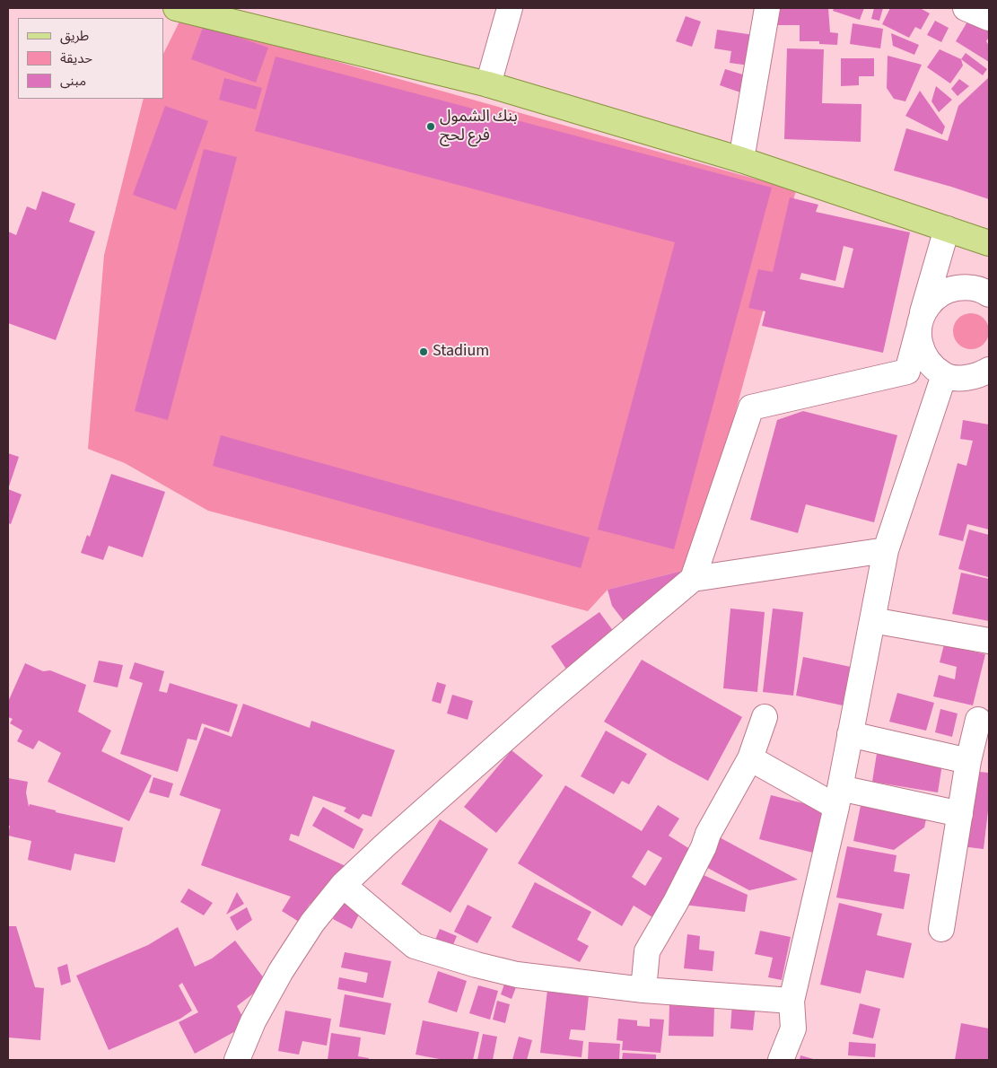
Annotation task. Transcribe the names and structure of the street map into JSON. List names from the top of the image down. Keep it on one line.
{"places":["بنك الشمول فرع لحج","Stadium"],"legend":["طريق","حديقة","مبنى"]}
